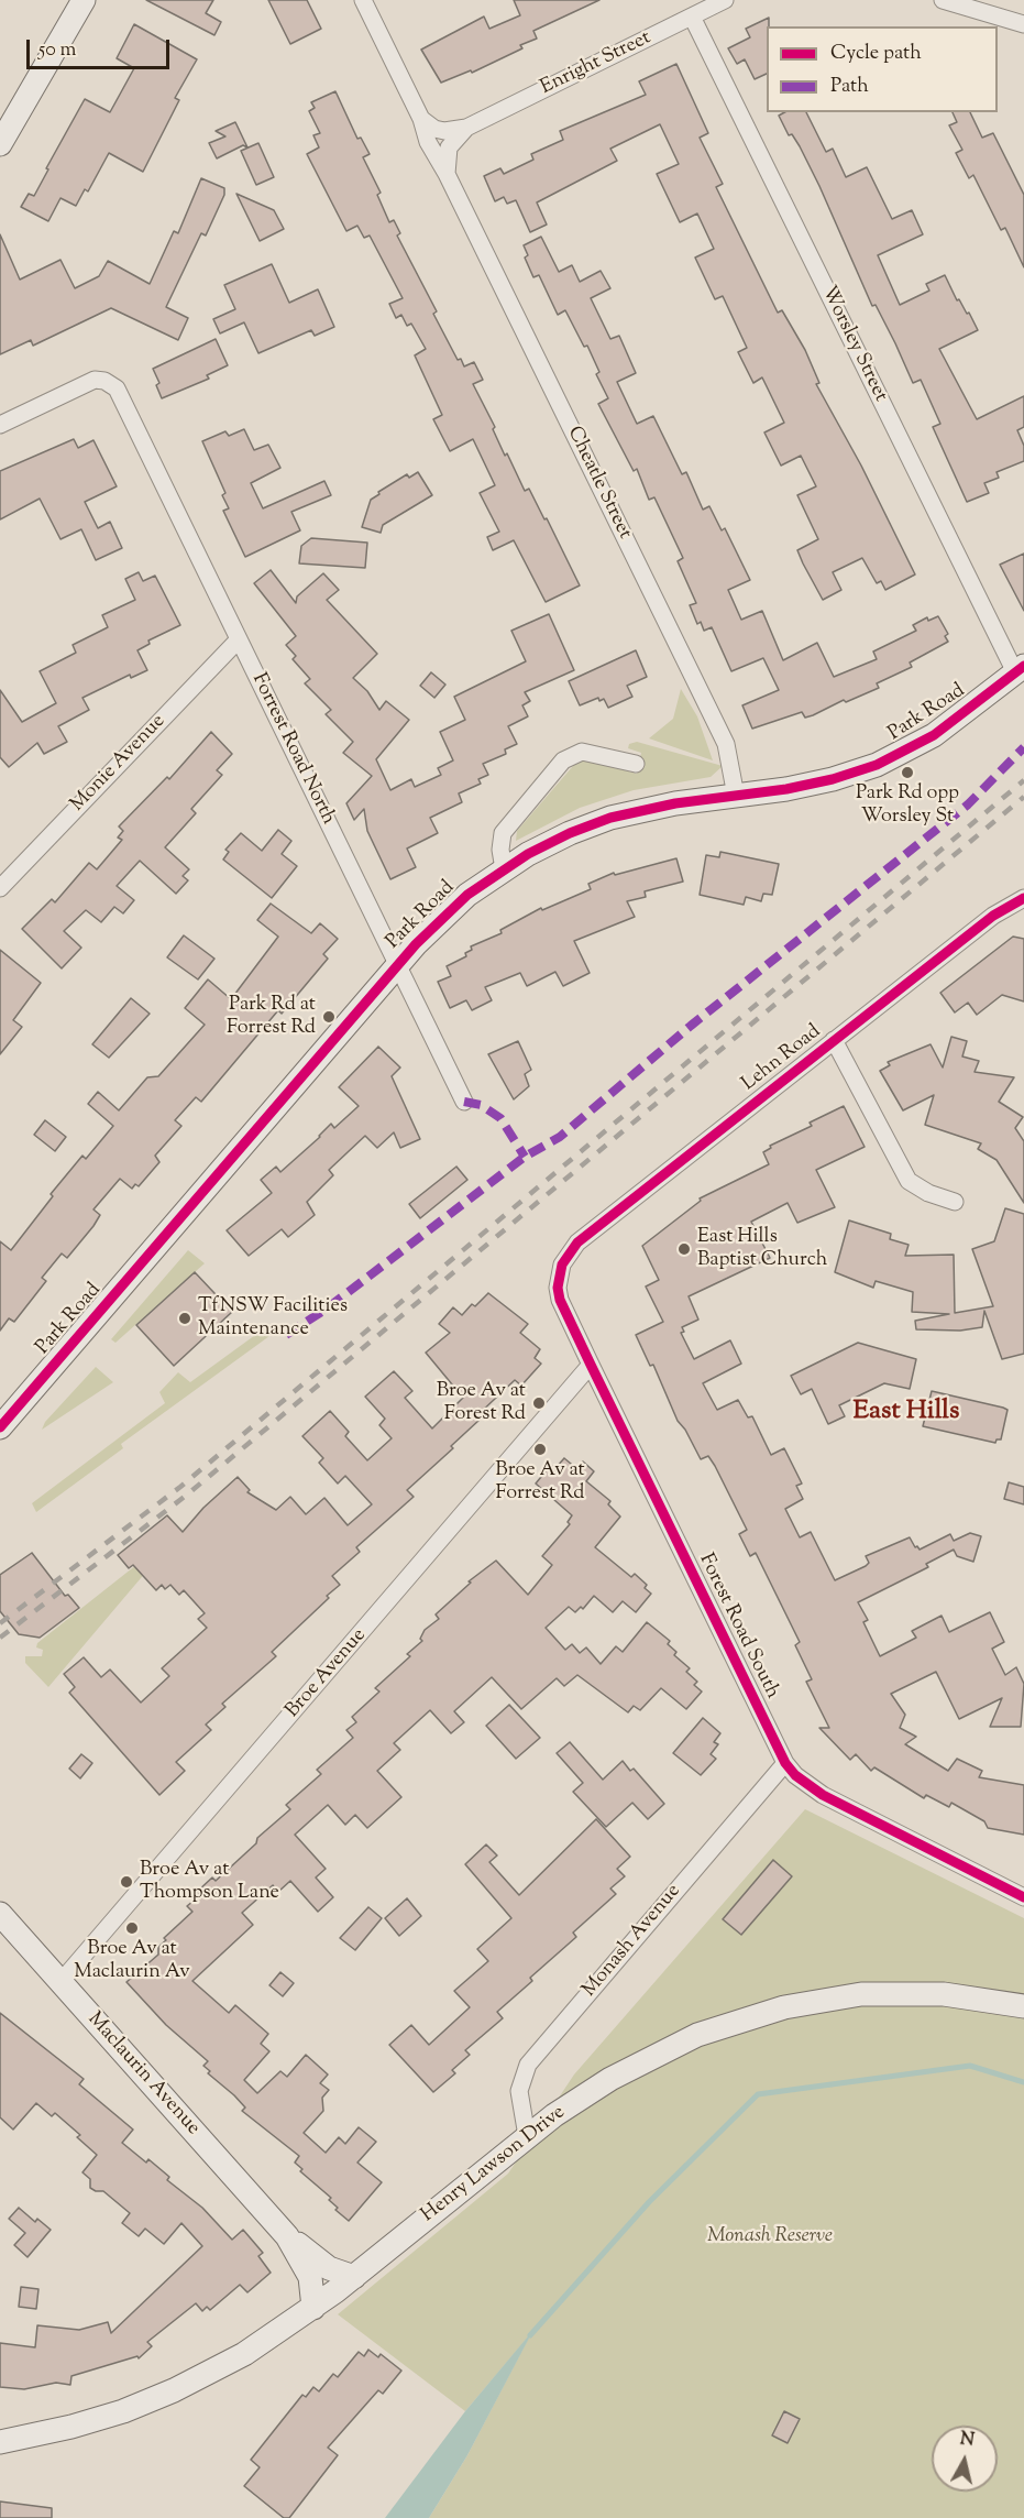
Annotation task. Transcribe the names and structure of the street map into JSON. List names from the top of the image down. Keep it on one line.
{"streets":{"main road":["Park Road","Maclaurin Avenue","Henry Lawson Drive"],"street":["Enright Street","Worsley Street","Cheatle Street","Forrest Road North","Monie Avenue","Lehn Road","Forest Road South","Broe Avenue","Monash Avenue"]},"crossings":[["Enright Street","Worsley Street"],["Worsley Street","Park Road"],["Cheatle Street","Park Road"],["Park Road","Forrest Road North"],["Forrest Road North","Monie Avenue"],["Lehn Road","Forest Road South"],["Forest Road South","Broe Avenue"],["Forest Road South","Monash Avenue"],["Broe Avenue","Maclaurin Avenue"],["Monash Avenue","Henry Lawson Drive"],["Maclaurin Avenue","Henry Lawson Drive"]],"districts":["East Hills"],"parks":["Monash Reserve"],"places":["Park Rd opp Worsley St","Park Rd at Forrest Rd","East Hills Baptist Church","TfNSW Facilities Maintenance","Broe Av at Forest Rd","Broe Av at Forrest Rd","Broe Av at Thompson Lane","Broe Av at Maclaurin Av"],"legend":["Cycle path","Path"],"scale_bar":"50 m","north":"top"}
